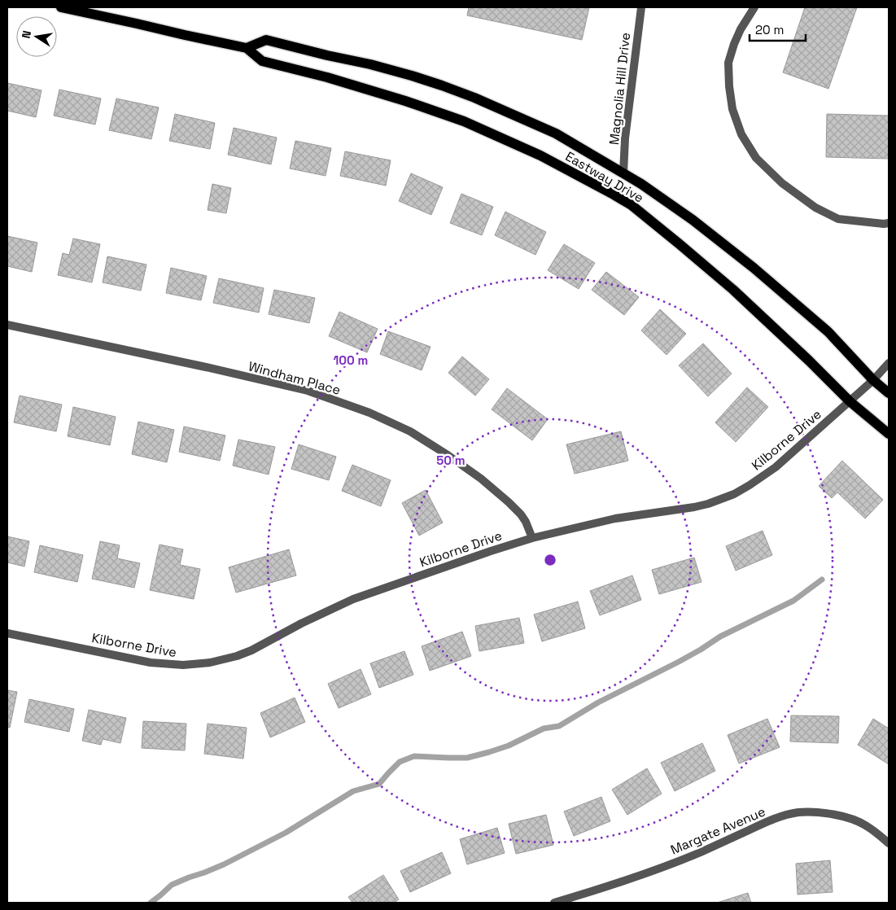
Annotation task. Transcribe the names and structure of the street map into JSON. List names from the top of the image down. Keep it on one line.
{"streets":{"main road":["Eastway Drive"],"street":["Magnolia Hill Drive","Windham Place","Kilborne Drive","Margate Avenue"]},"crossings":[["Magnolia Hill Drive","Eastway Drive"],["Eastway Drive","Kilborne Drive"],["Windham Place","Kilborne Drive"]],"scale_bar":"20 m","north":"left","rings":["100 m","50 m"]}
